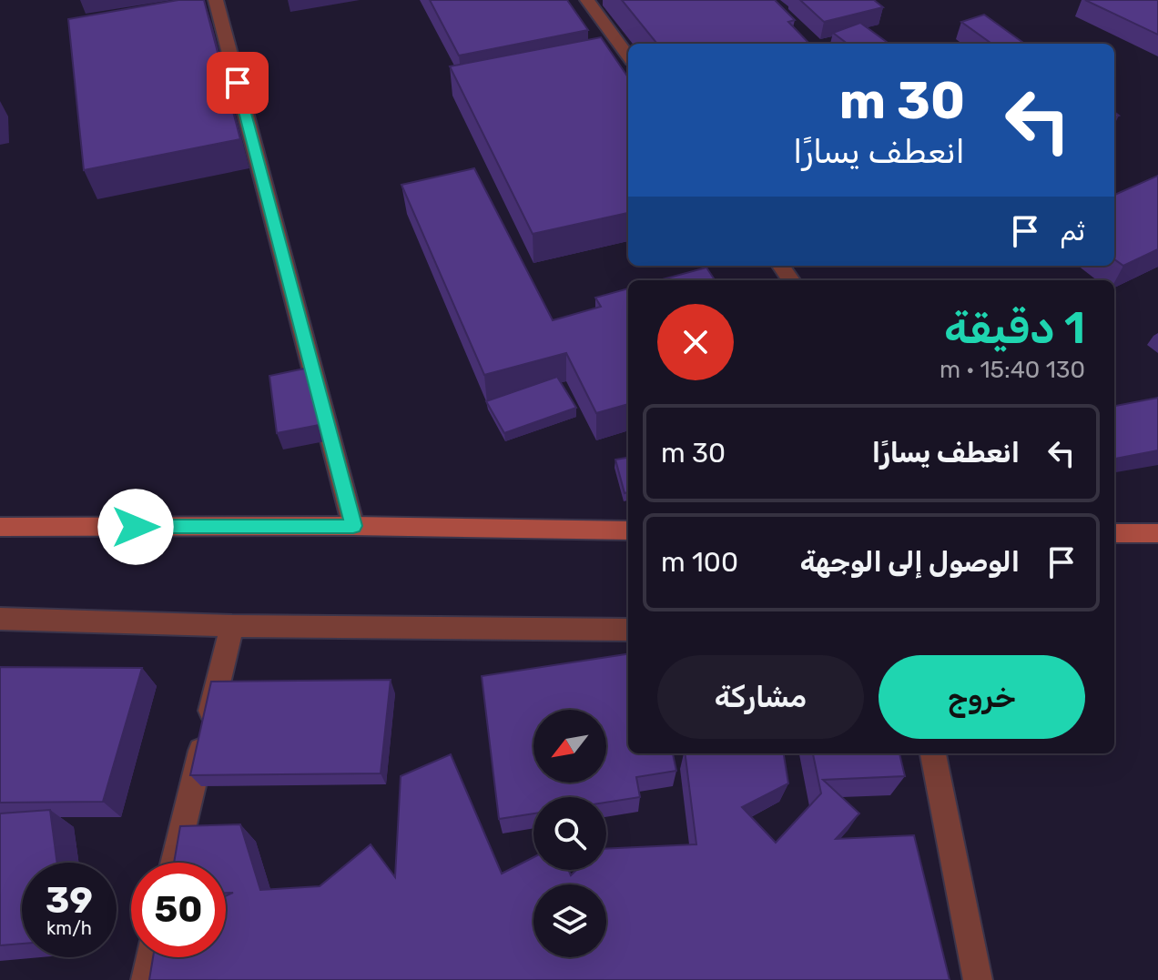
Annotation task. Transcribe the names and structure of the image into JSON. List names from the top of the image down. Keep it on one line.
{"north":"bottom left","page":{"turn":["30 m","انعطف يسارًا"],"then":"ثم","heading":["1 دقيقة","130 m · 15:40"],"list":[{"name":"انعطف يسارًا","value":"30 m"},{"name":"الوصول إلى الوجهة","value":"100 m"}],"buttons":["خروج","مشاركة"],"speed":"39 km/h","limit":"50"}}
